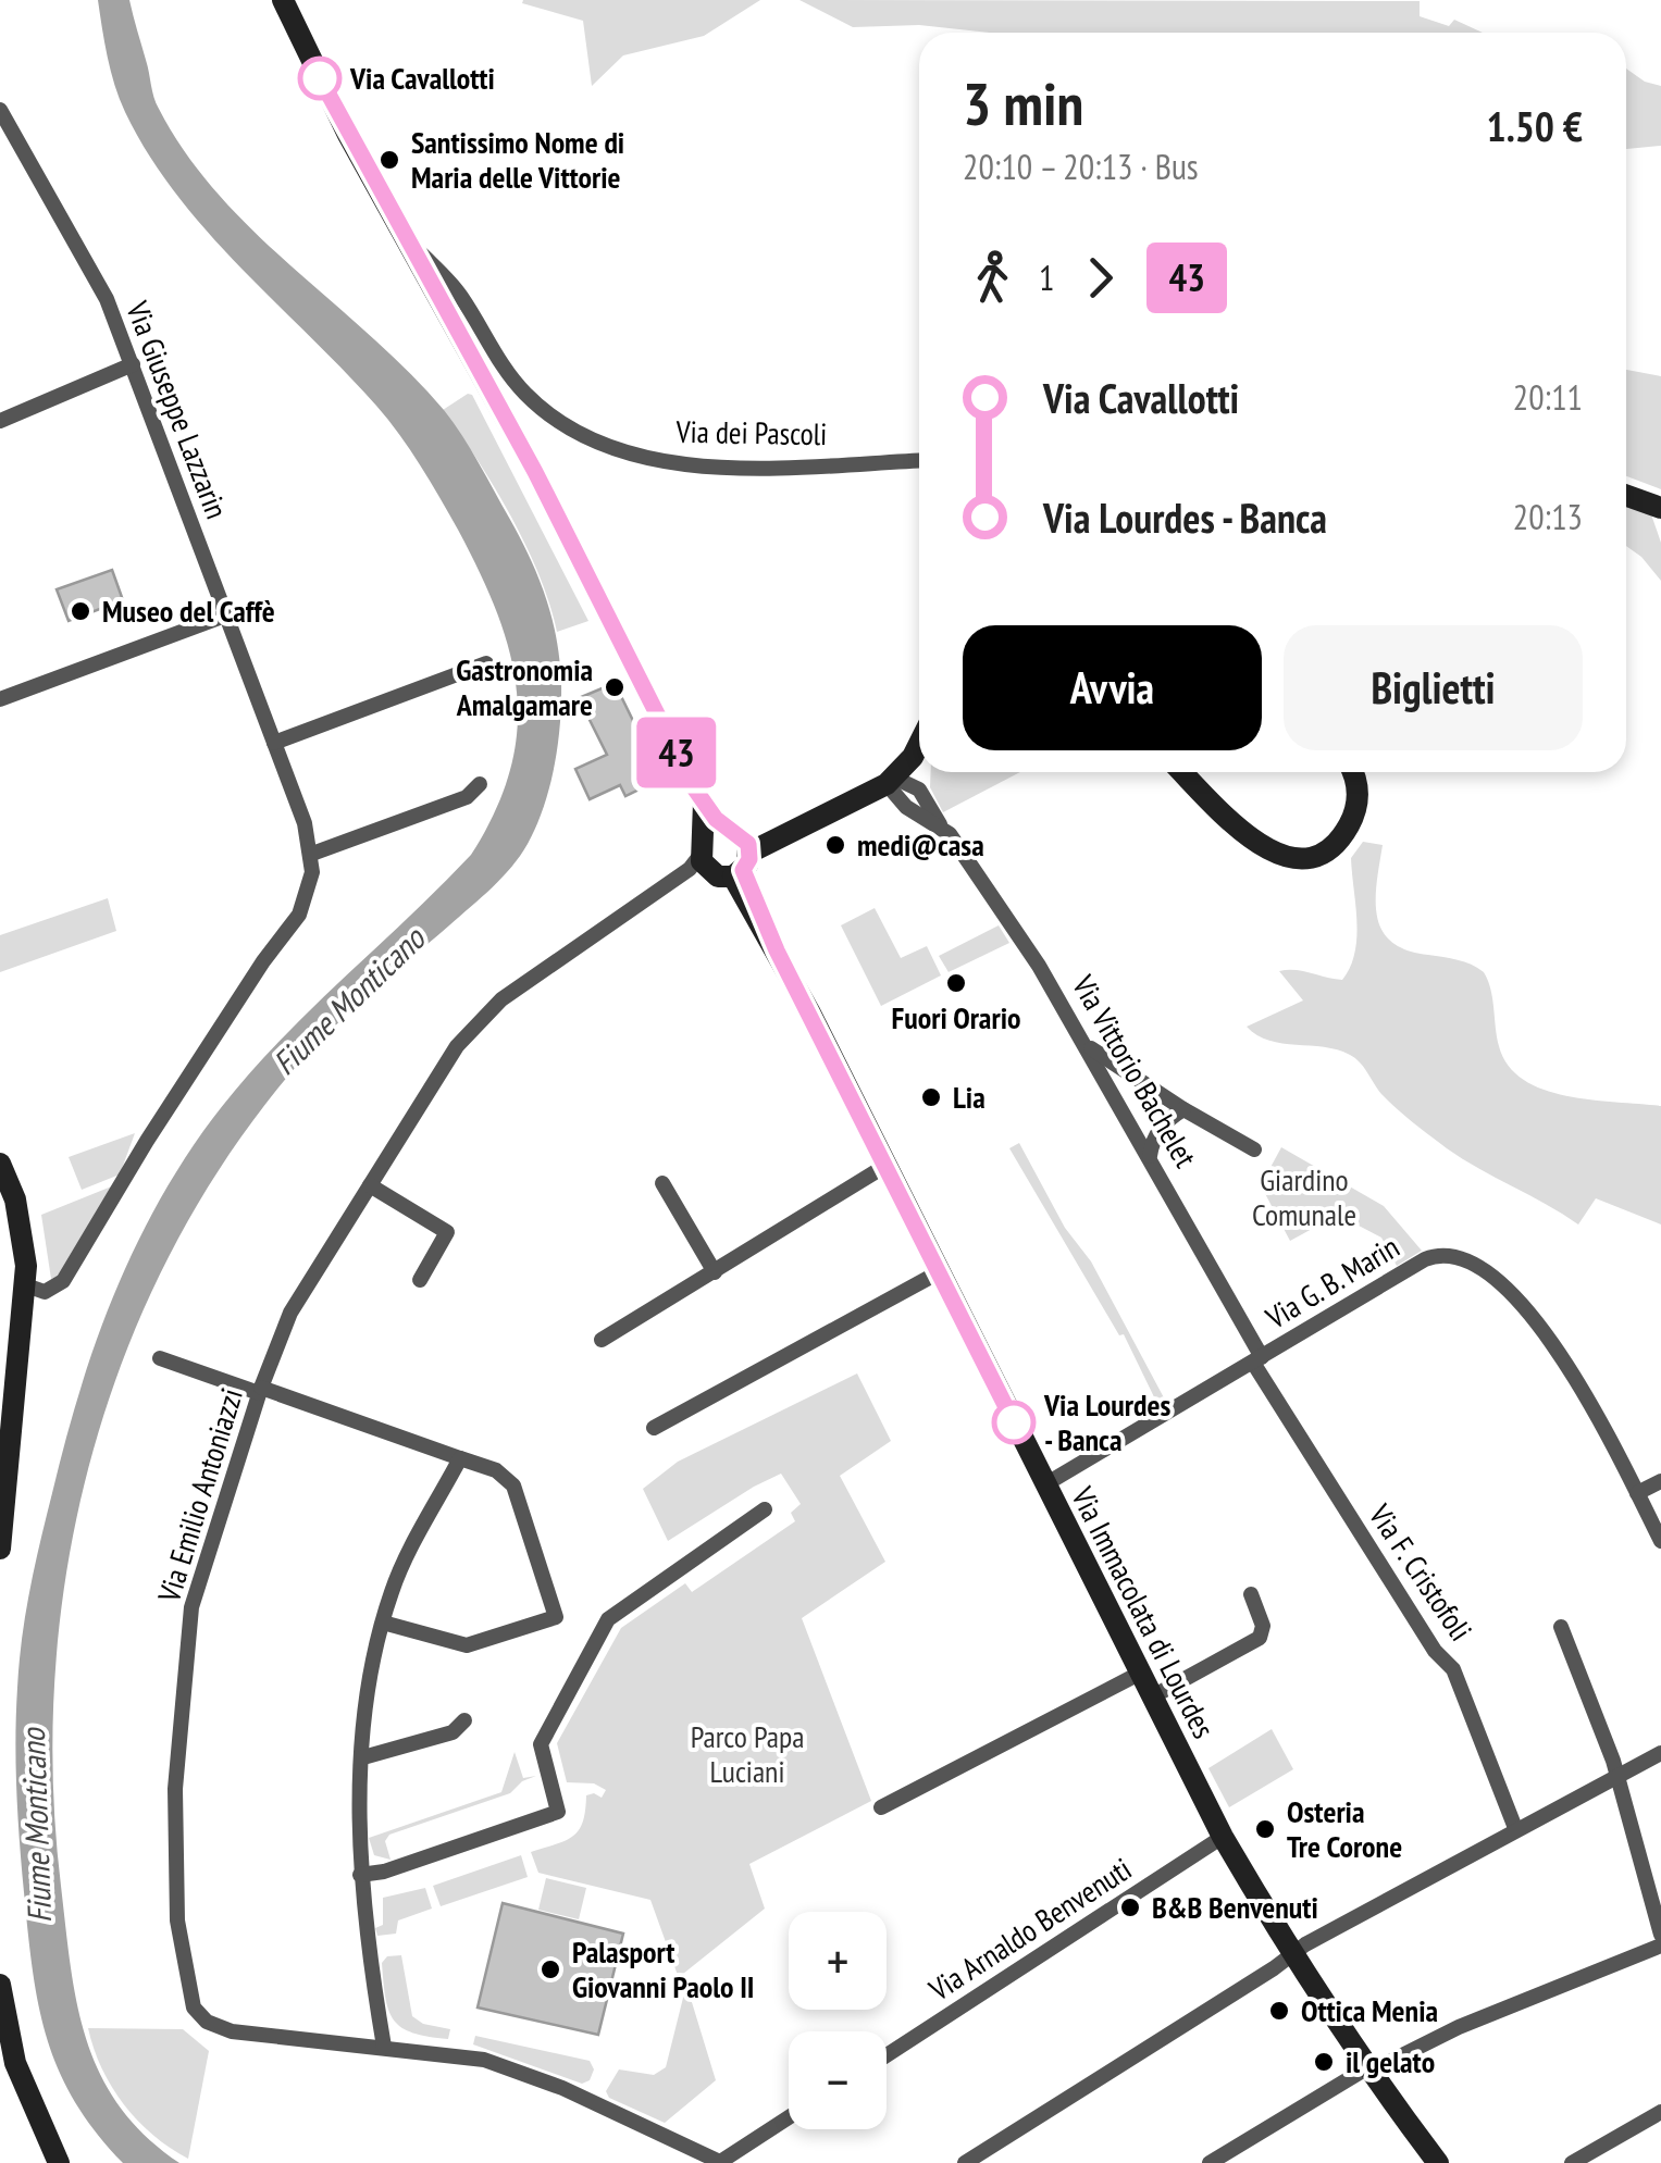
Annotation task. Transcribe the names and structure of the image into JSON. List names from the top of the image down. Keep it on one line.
{"streets":{"street":["Via Giuseppe Lazzarin","Via dei Pascoli","Via Vittorio Bachelet","Via G. B. Marin","Via Emilio Antoniazzi","Via F. Cristofoli","Via Immacolata di Lourdes","Via Arnaldo Benvenuti"]},"crossings":[["Via dei Pascoli","Via Immacolata di Lourdes"],["Via Vittorio Bachelet","Via G. B. Marin"],["Via Vittorio Bachelet","Via F. Cristofoli"],["Via G. B. Marin","Via F. Cristofoli"],["Via G. B. Marin","Via Immacolata di Lourdes"],["Via Emilio Antoniazzi","Via Immacolata di Lourdes"],["Via Immacolata di Lourdes","Via Arnaldo Benvenuti"]],"water":["Fiume Monticano"],"parks":["Giardino Comunale","Parco Papa Luciani"],"places":["Via Cavallotti","Santissimo Nome di Maria delle Vittorie","Museo del Caffè","Gastronomia Amalgamare","medi@casa","Fuori Orario","Lia","Via Lourdes - Banca","Osteria Tre Corone","B&B Benvenuti","Palasport Giovanni Paolo II","Ottica Menia","il gelato"],"lines":["bus line 43"],"page":{"on_map":"43","heading":["3 min","20:10 – 20:13 · Bus","1.50 €"],"legs":["1","43"],"list":[{"name":"Via Cavallotti","value":"20:11"},{"name":"Via Lourdes - Banca","value":"20:13"}],"buttons":["Avvia","Biglietti"],"map_buttons":["+","−"]}}
